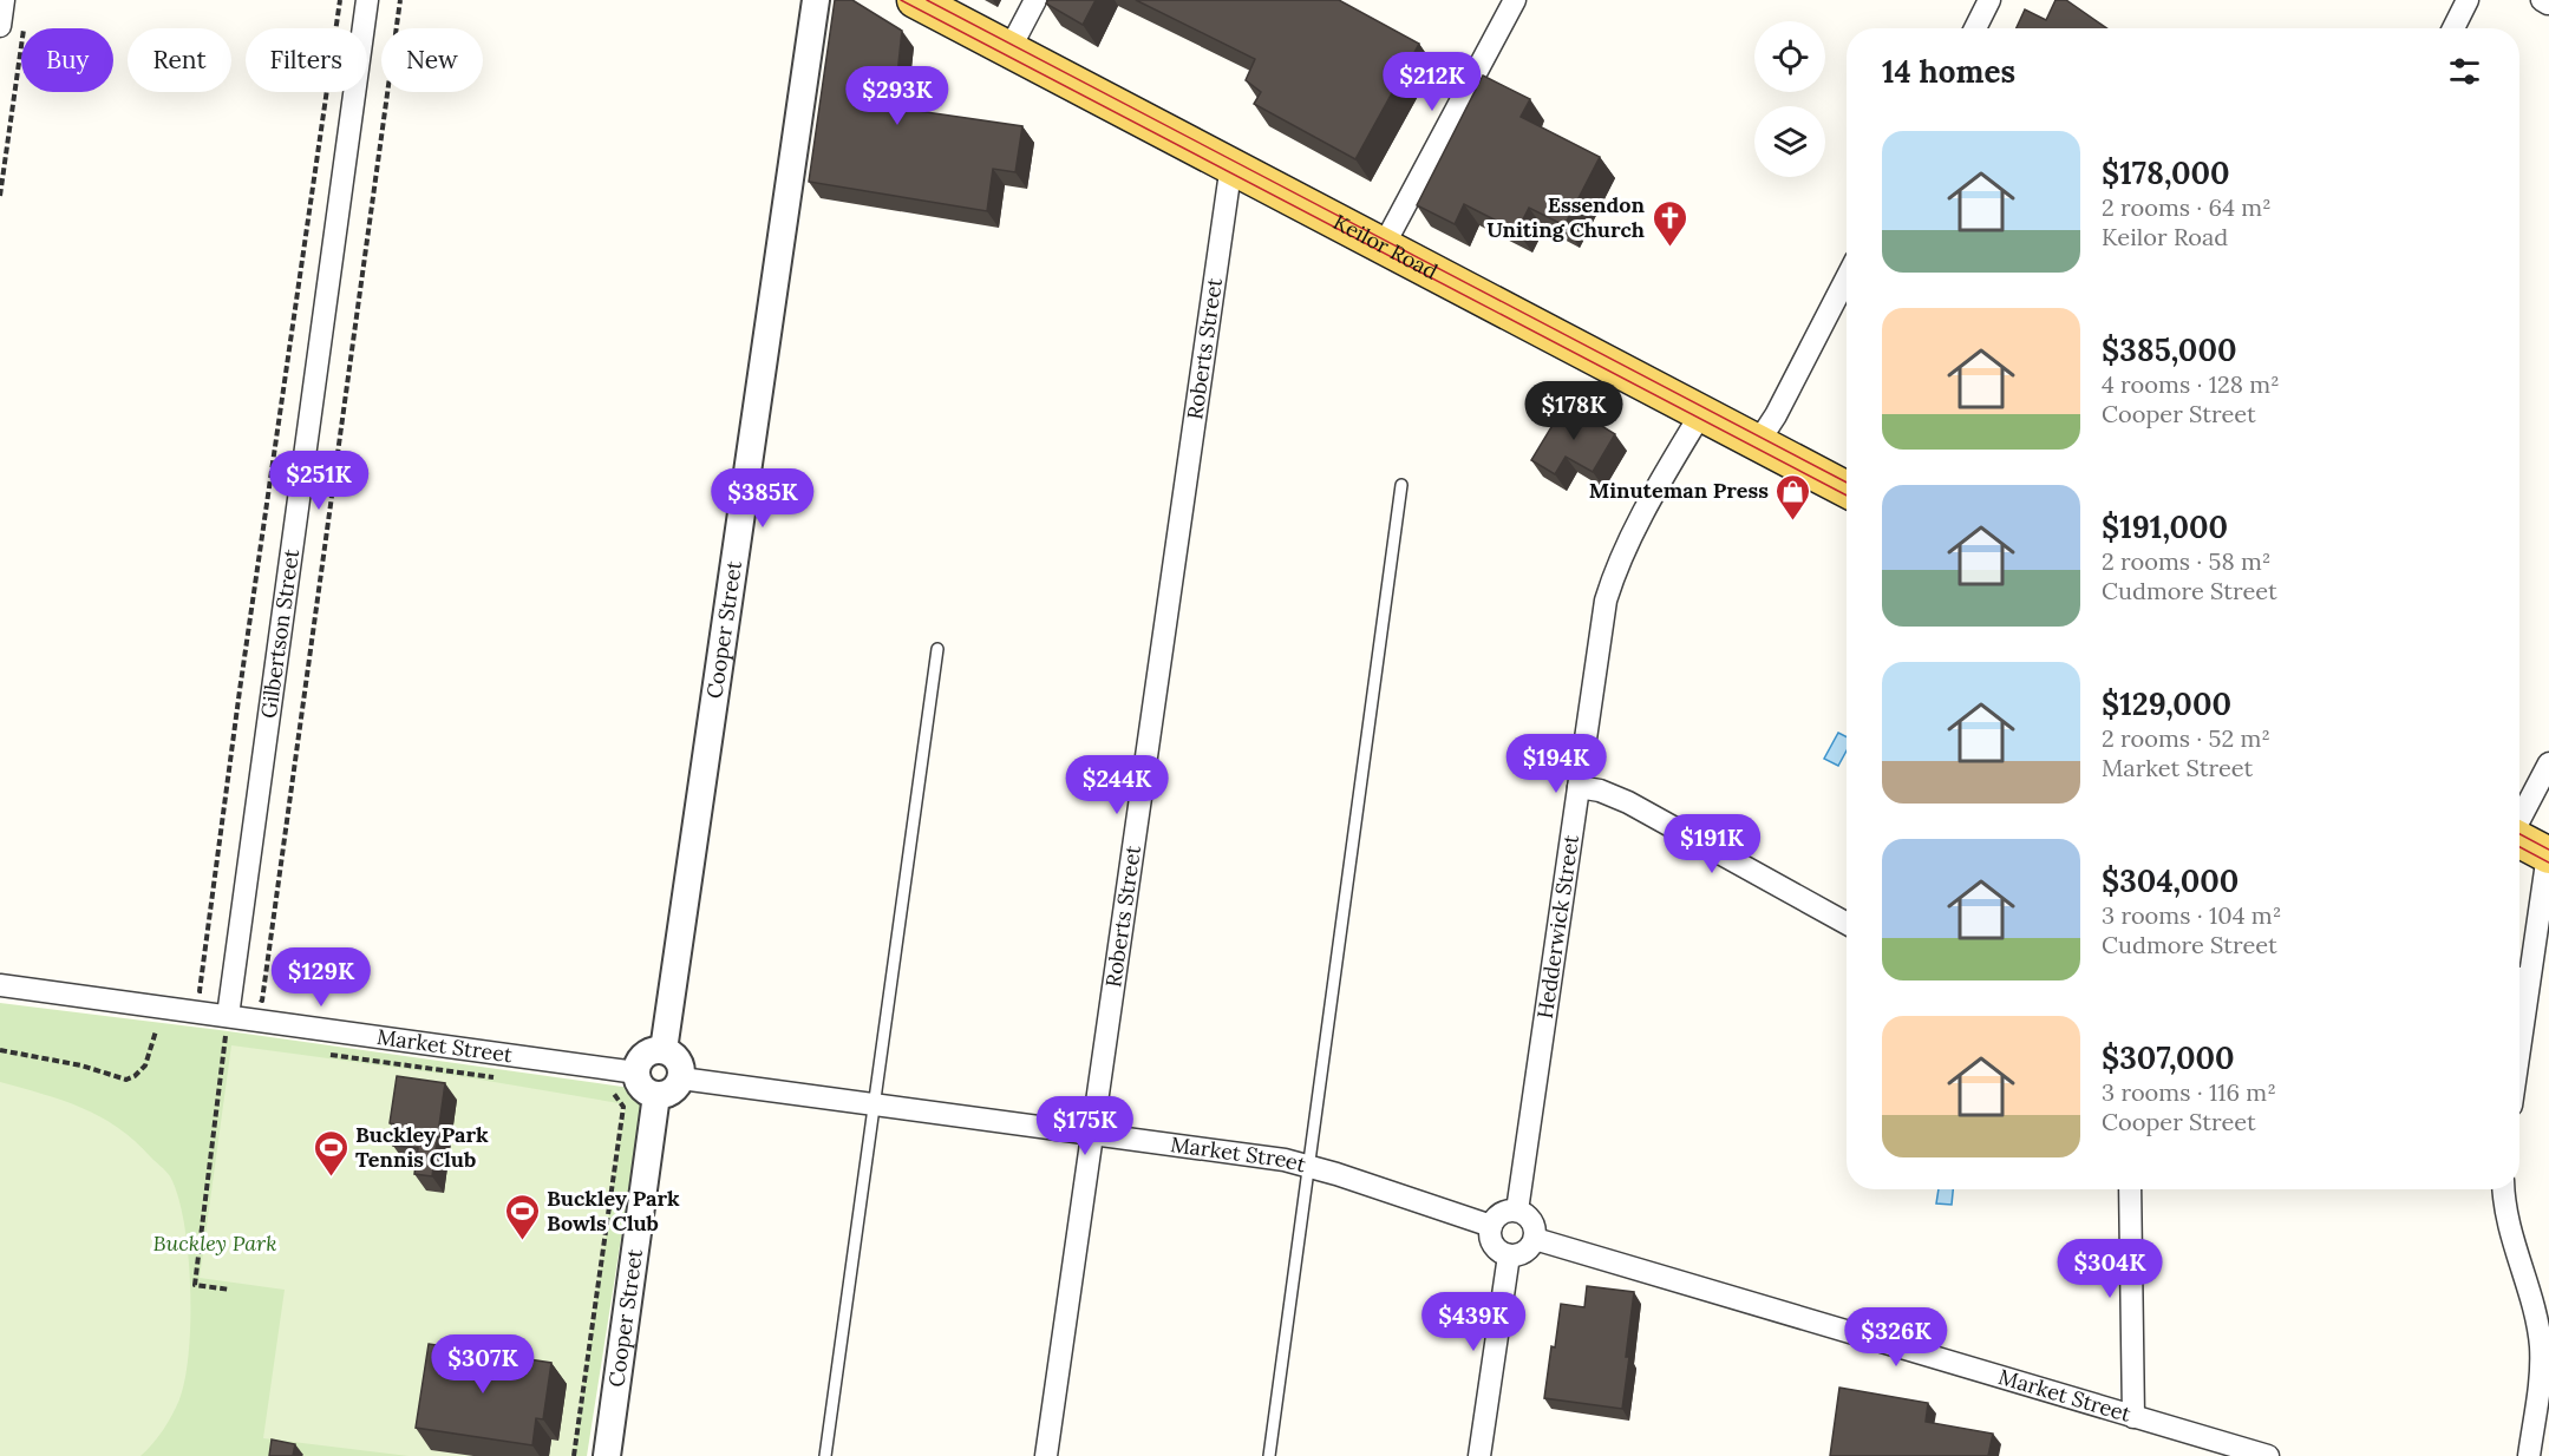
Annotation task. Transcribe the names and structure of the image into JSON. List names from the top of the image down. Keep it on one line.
{"streets":{"main road":["Keilor Road"],"street":["Roberts Street","Cooper Street","Gilbertson Street","Hedderwick Street","Market Street"]},"crossings":[["Keilor Road","Roberts Street"],["Keilor Road","Hedderwick Street"],["Roberts Street","Market Street"],["Cooper Street","Market Street"],["Gilbertson Street","Market Street"],["Hedderwick Street","Market Street"]],"parks":["Buckley Park"],"places":{"church":["Essendon Uniting Church"],"shop":["Minuteman Press"],"sports":["Buckley Park Tennis Club","Buckley Park Bowls Club"]},"page":{"chip":["Buy","Rent","Filters","New"],"heading":"14 homes","price":["$212K","$293K","$178K","$251K","$385K","$194K","$244K","$191K","$129K","$175K","$304K","$439K","$326K","$307K"],"list":[{"name":"$178,000","note":"2 rooms · 64 m² · Keilor Road"},{"name":"$385,000","note":"4 rooms · 128 m² · Cooper Street"},{"name":"$191,000","note":"2 rooms · 58 m² · Cudmore Street"},{"name":"$129,000","note":"2 rooms · 52 m² · Market Street"},{"name":"$304,000","note":"3 rooms · 104 m² · Cudmore Street"},{"name":"$307,000","note":"3 rooms · 116 m² · Cooper Street"}]}}
